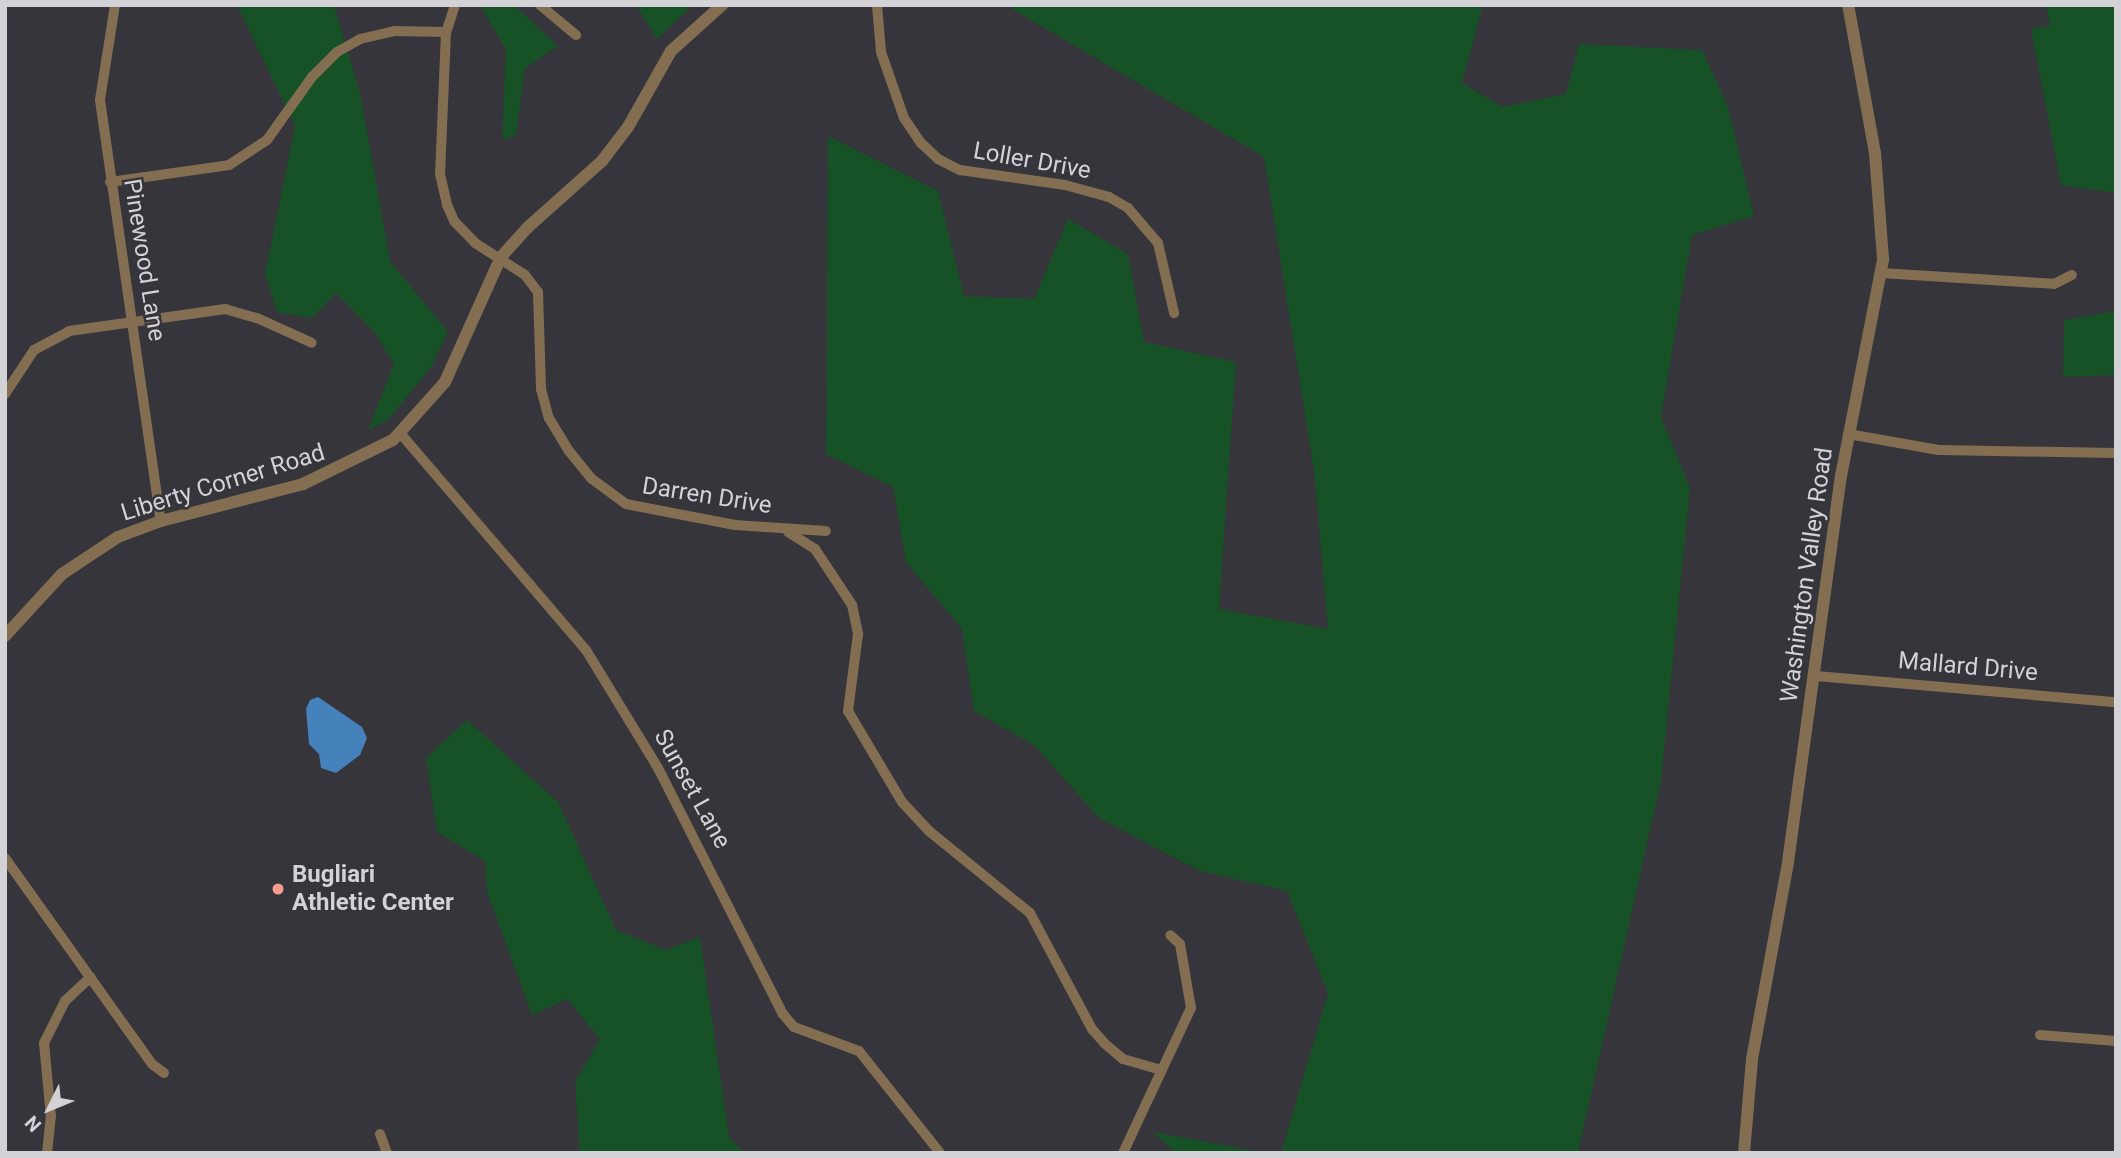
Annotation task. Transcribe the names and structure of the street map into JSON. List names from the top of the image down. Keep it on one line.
{"streets":{"street":["Loller Drive","Pinewood Lane","Liberty Corner Road","Darren Drive","Washington Valley Road","Mallard Drive","Sunset Lane"]},"crossings":[["Pinewood Lane","Liberty Corner Road"],["Liberty Corner Road","Darren Drive"],["Liberty Corner Road","Sunset Lane"],["Washington Valley Road","Mallard Drive"]],"places":["Bugliari Athletic Center"],"north":"bottom left"}
